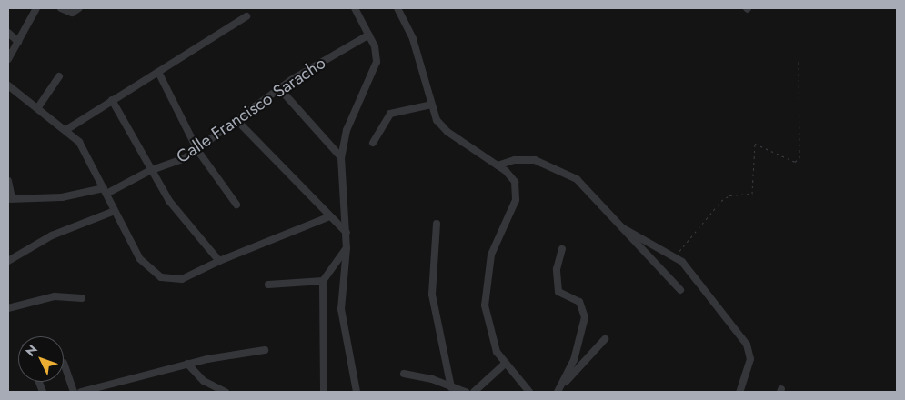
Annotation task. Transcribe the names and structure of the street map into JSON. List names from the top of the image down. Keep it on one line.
{"streets":{"street":["Calle Francisco Saracho"]},"north":"top left"}
